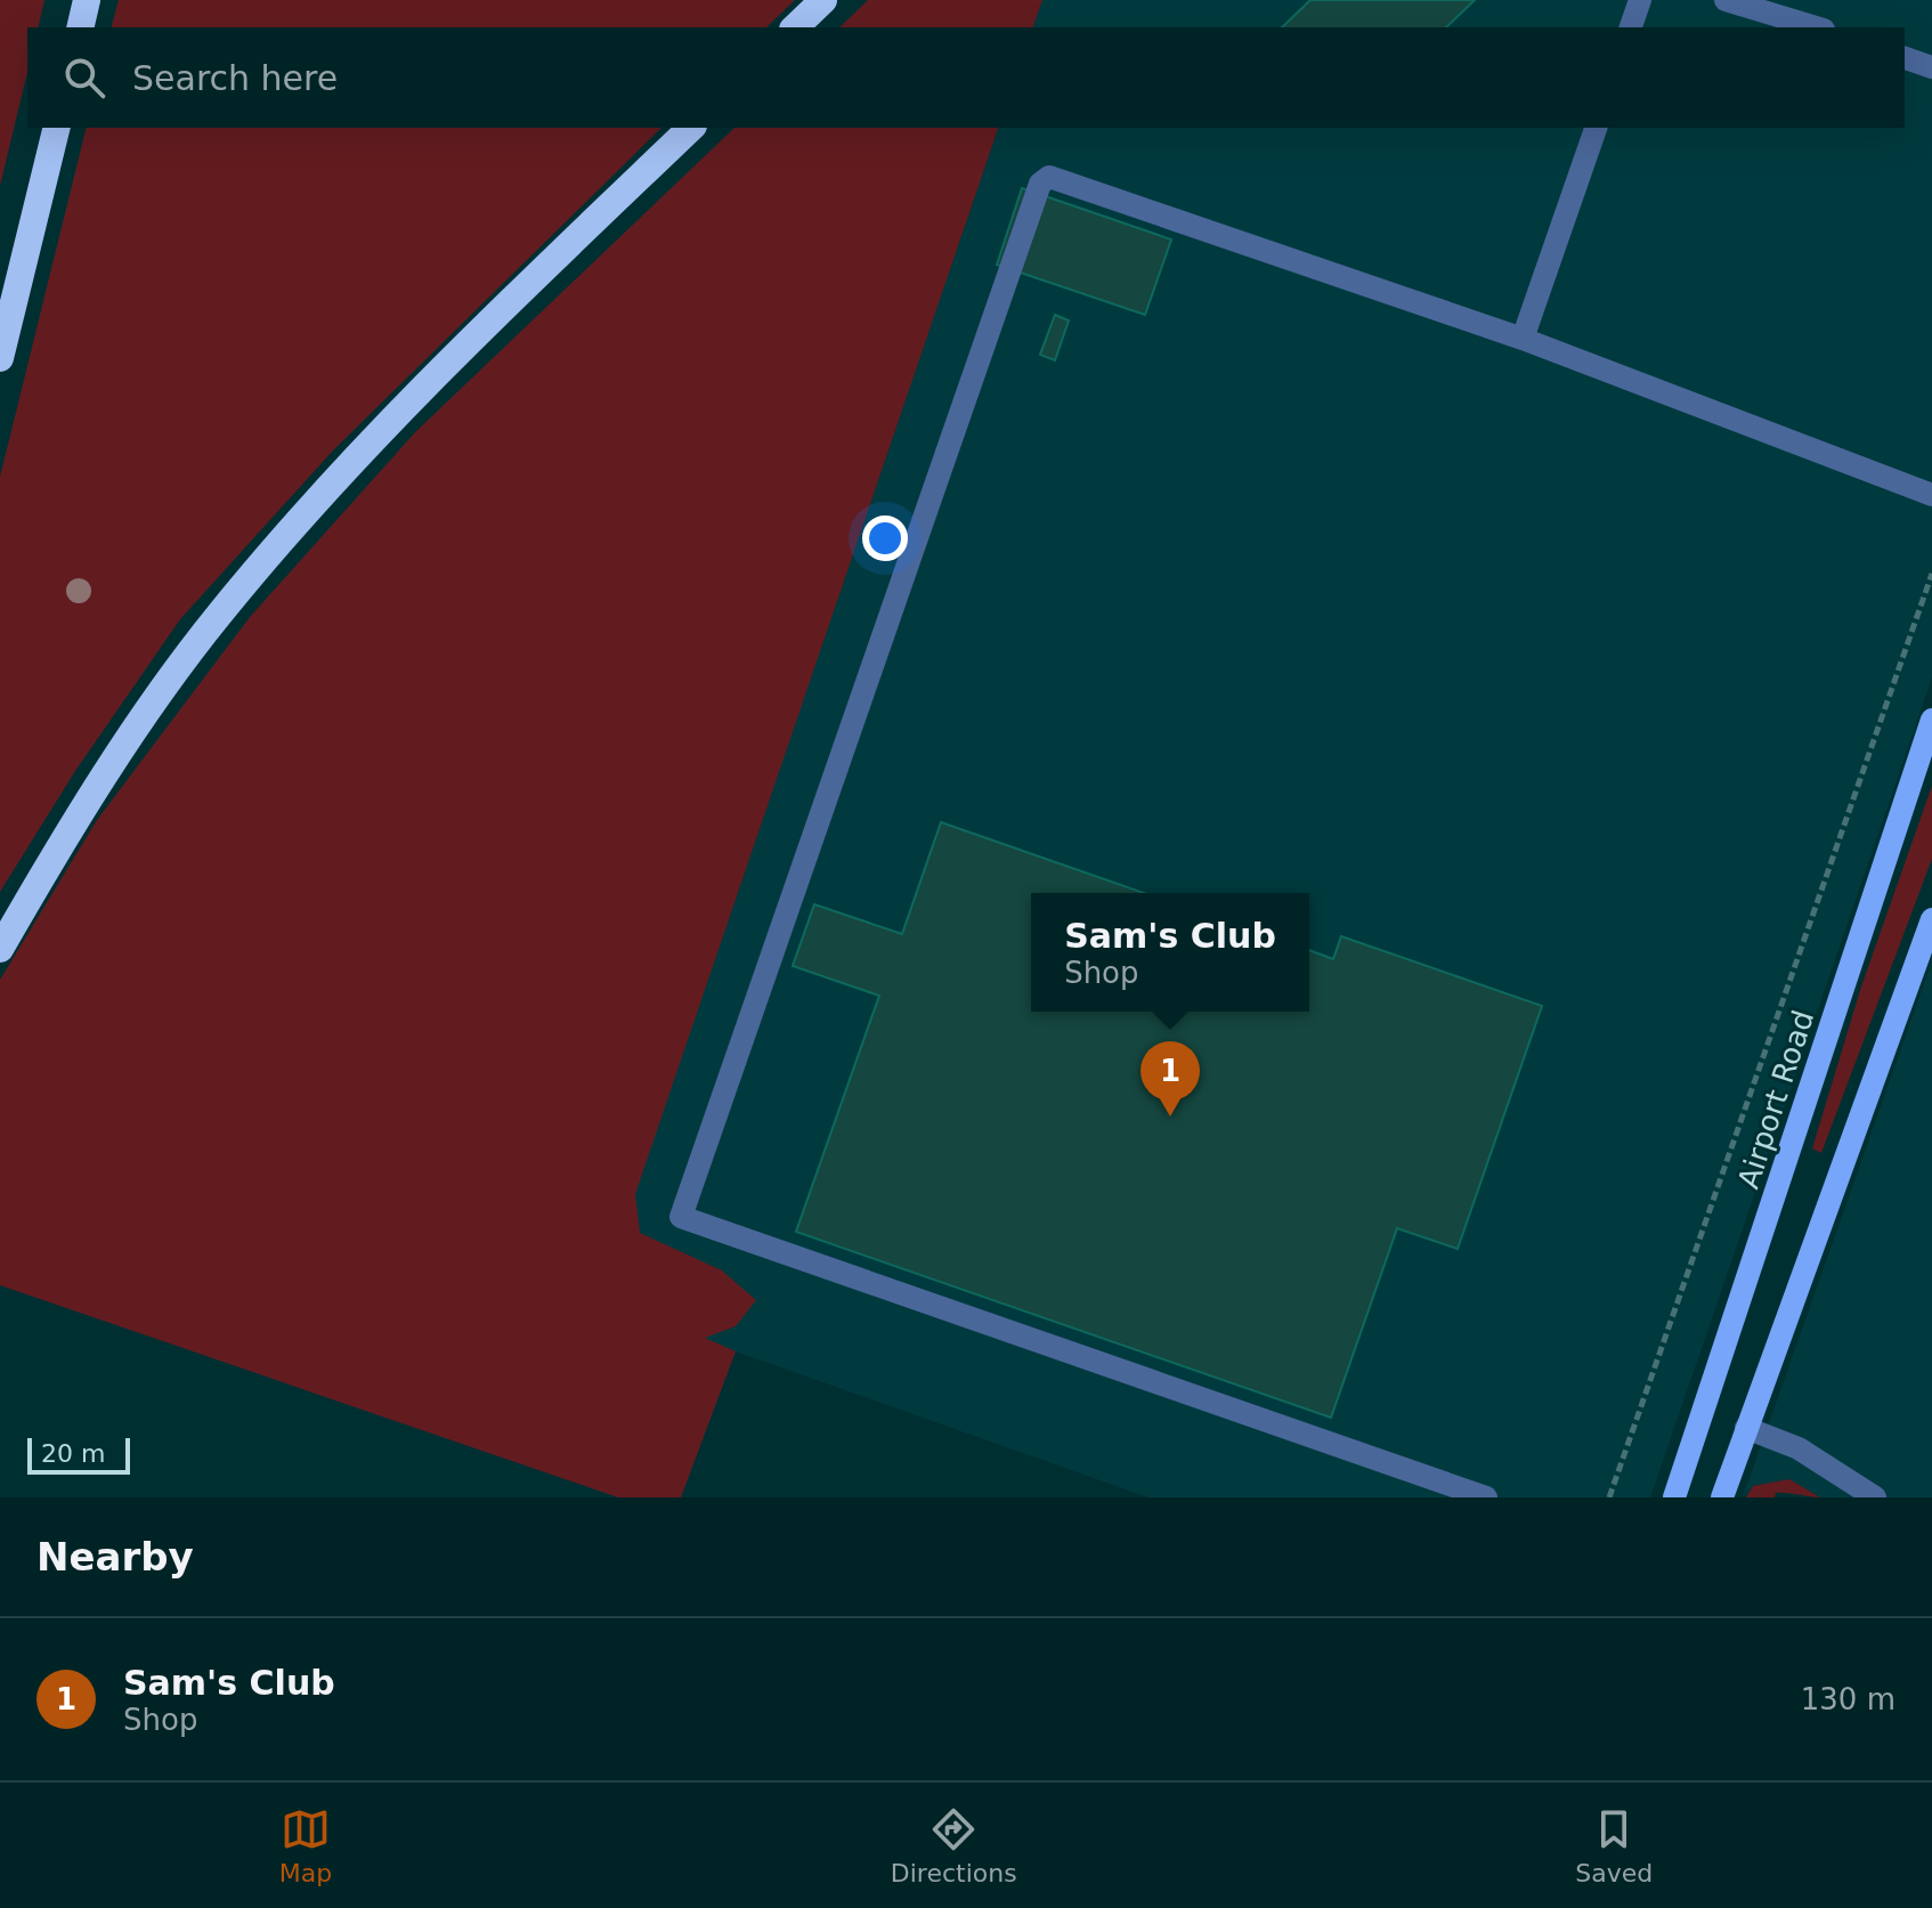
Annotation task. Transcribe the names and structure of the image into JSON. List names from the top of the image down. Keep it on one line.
{"streets":{"main road":["Airport Road"]},"scale_bar":"20 m","page":{"search":"Search here","popup":["Sam's Club","Shop"],"pins":"1","scale":"20 m","heading":"Nearby","list":[{"mark":"1","name":"Sam's Club","note":"Shop","value":"130 m"}],"nav":["Map","Directions","Saved"]}}
